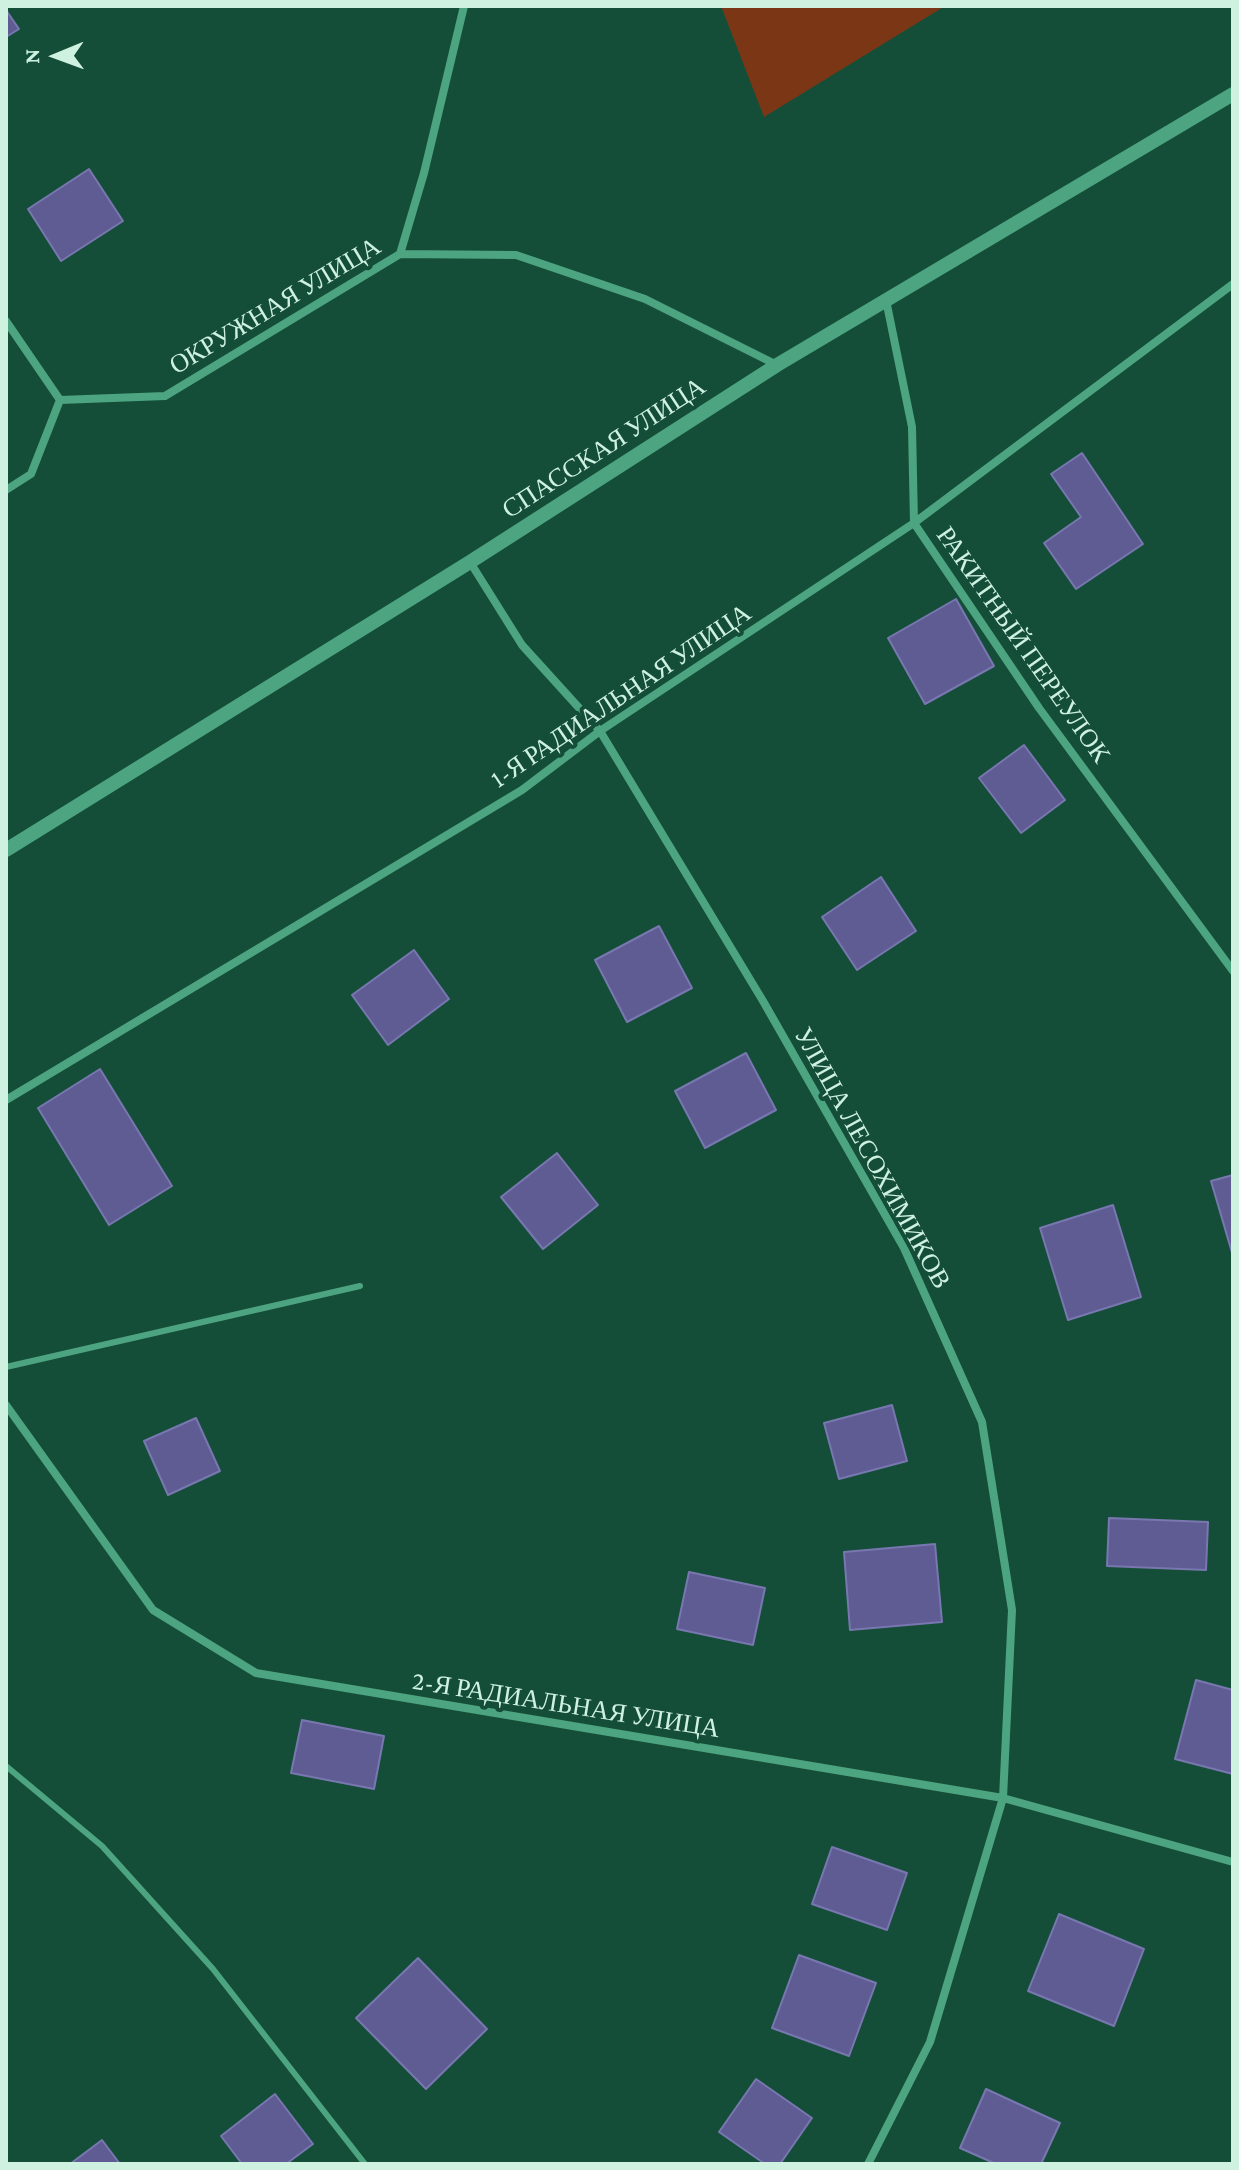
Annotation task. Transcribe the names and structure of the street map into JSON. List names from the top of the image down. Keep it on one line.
{"streets":{"street":["ОКРУЖНАЯ УЛИЦА","СПАССКАЯ УЛИЦА","РАКИТНЫЙ ПЕРЕУЛОК","1-Я РАДИАЛЬНАЯ УЛИЦА","УЛИЦА ЛЕСОХИМИКОВ","2-Я РАДИАЛЬНАЯ УЛИЦА"]},"crossings":[["СПАССКАЯ УЛИЦА","РАКИТНЫЙ ПЕРЕУЛОК"],["СПАССКАЯ УЛИЦА","УЛИЦА ЛЕСОХИМИКОВ"],["РАКИТНЫЙ ПЕРЕУЛОК","1-Я РАДИАЛЬНАЯ УЛИЦА"],["1-Я РАДИАЛЬНАЯ УЛИЦА","УЛИЦА ЛЕСОХИМИКОВ"],["УЛИЦА ЛЕСОХИМИКОВ","2-Я РАДИАЛЬНАЯ УЛИЦА"]],"north":"left"}
